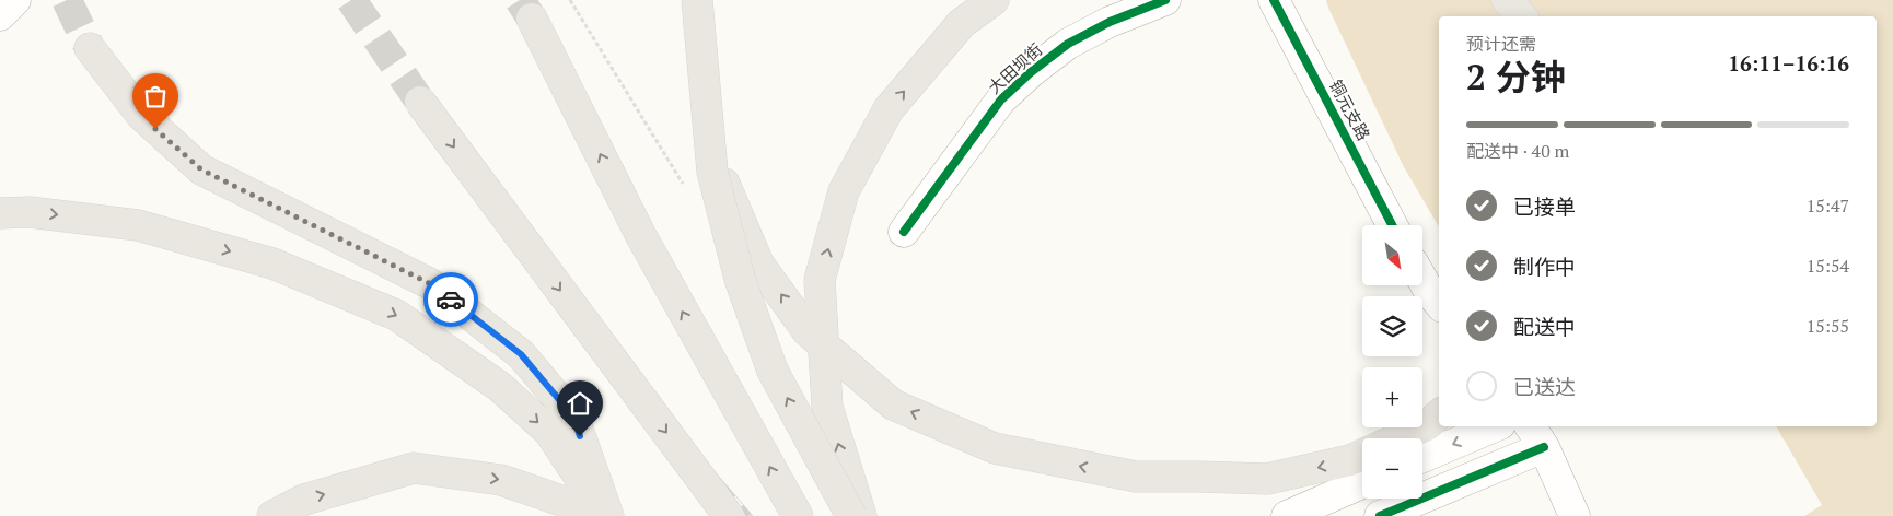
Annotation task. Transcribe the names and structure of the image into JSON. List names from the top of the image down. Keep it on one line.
{"streets":{"street":["大田坝街","铜元支路"]},"north":"bottom right","page":{"heading":["2 分钟","预计还需","16:11–16:16"],"bar":"配送中 · 40 m","list":[["已接单","15:47"],["制作中","15:54"],["配送中","15:55"],"已送达"],"map_buttons":["+","−"]}}
